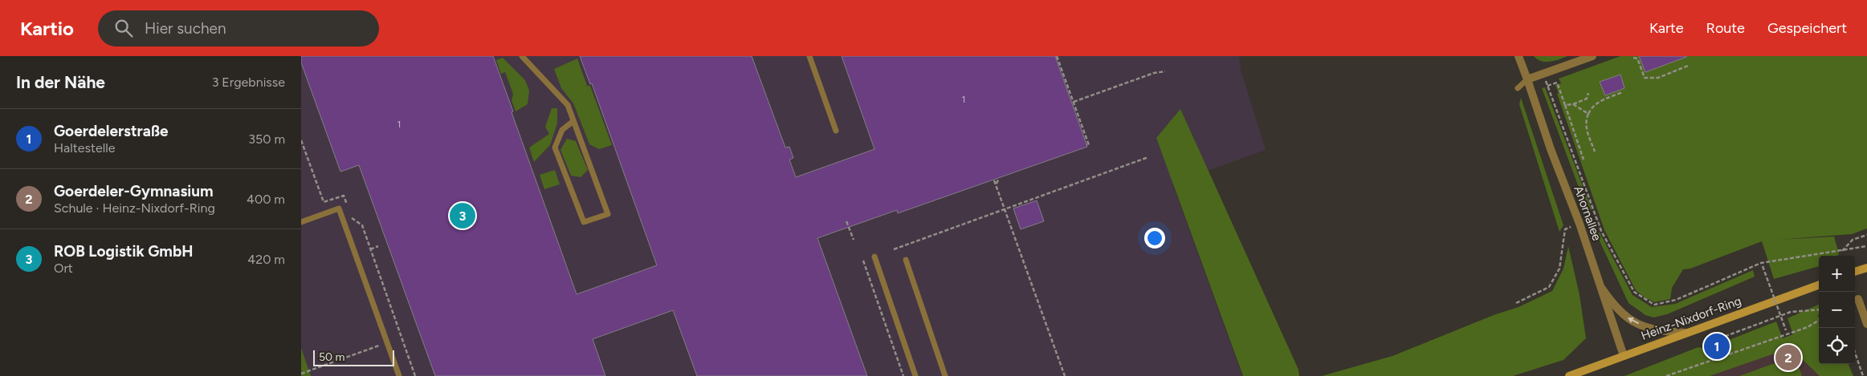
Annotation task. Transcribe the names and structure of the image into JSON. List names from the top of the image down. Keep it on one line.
{"streets":{"main road":["Heinz-Nixdorf-Ring"],"street":["Ahornallee"]},"crossings":[["Ahornallee","Heinz-Nixdorf-Ring"]],"house_numbers":["1","1"],"scale_bar":"50 m","page":{"header":"Kartio","search":"Hier suchen","nav":["Karte","Route","Gespeichert"],"heading":["In der Nähe","3 Ergebnisse"],"list":[{"mark":"1","name":"Goerdelerstraße","note":"Haltestelle","value":"350 m"},{"mark":"2","name":"Goerdeler-Gymnasium","note":"Schule · Heinz-Nixdorf-Ring","value":"400 m"},{"mark":"3","name":"ROB Logistik GmbH","note":"Ort","value":"420 m"}],"pins":["3","1","2"],"map_buttons":["+","−"],"scale":"50 m"}}
